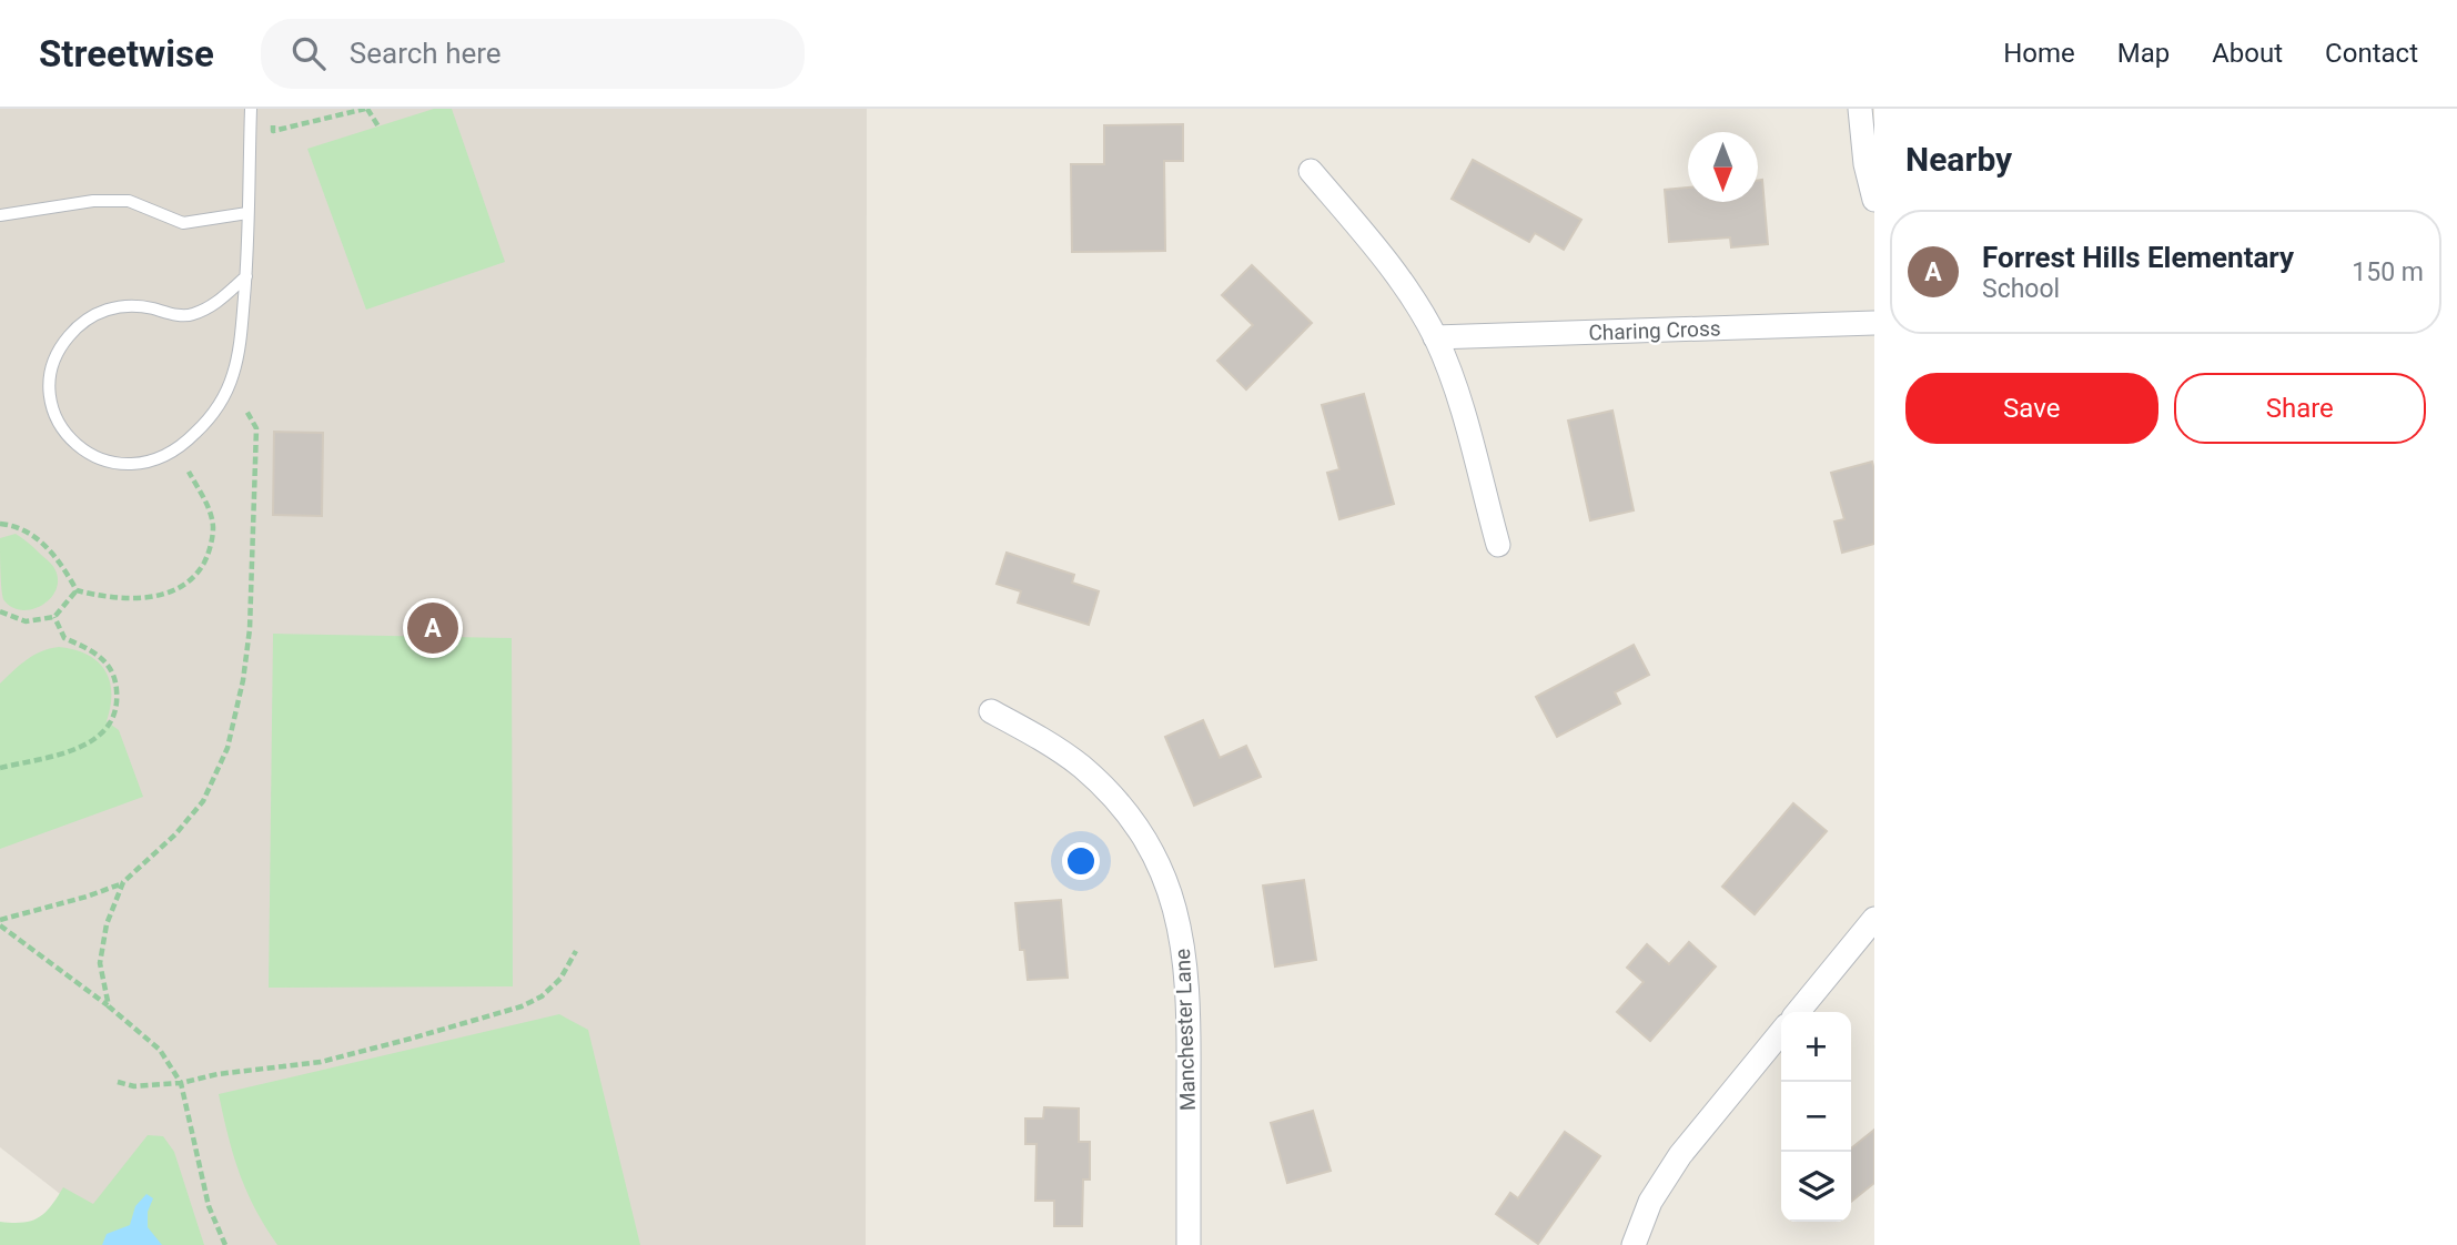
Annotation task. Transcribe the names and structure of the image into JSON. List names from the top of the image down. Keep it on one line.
{"streets":{"street":["Charing Cross","Manchester Lane"]},"north":"bottom","page":{"header":"Streetwise","search":"Search here","nav":["Home","Map","About","Contact"],"heading":"Nearby","list":[{"mark":"A","name":"Forrest Hills Elementary","note":"School","value":"150 m"}],"buttons":["Save","Share"],"pins":"A","map_buttons":["+","−"]}}
